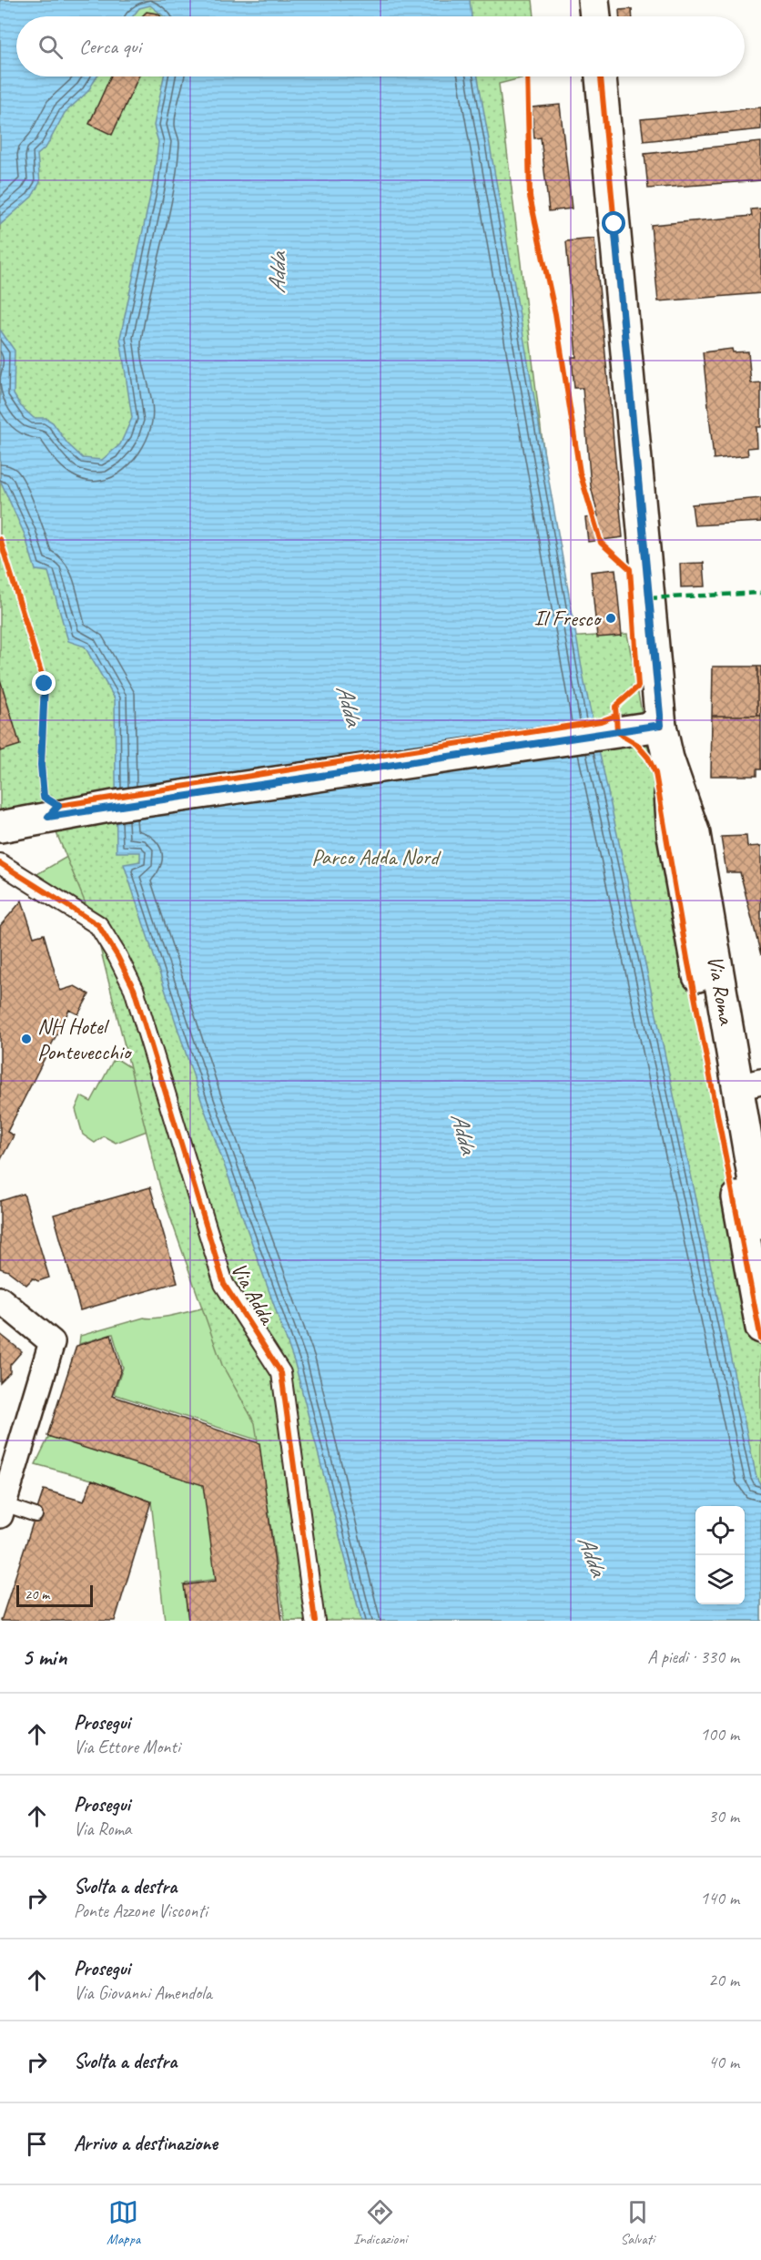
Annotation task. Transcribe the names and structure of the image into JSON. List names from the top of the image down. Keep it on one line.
{"streets":{"main road":["Via Roma"],"street":["Via Adda"]},"water":["Adda"],"parks":["Parco Adda Nord"],"places":["Il Fresco","NH Hotel Pontevecchio"],"scale_bar":"20 m","page":{"search":"Cerca qui","scale":"20 m","heading":["5 min","A piedi · 330 m"],"list":[["Prosegui","Via Ettore Monti","100 m"],["Prosegui","Via Roma","30 m"],["Svolta a destra","Ponte Azzone Visconti","140 m"],["Prosegui","Via Giovanni Amendola","20 m"],["Svolta a destra","40 m"],"Arrivo a destinazione"],"nav":["Mappa","Indicazioni","Salvati"]}}
